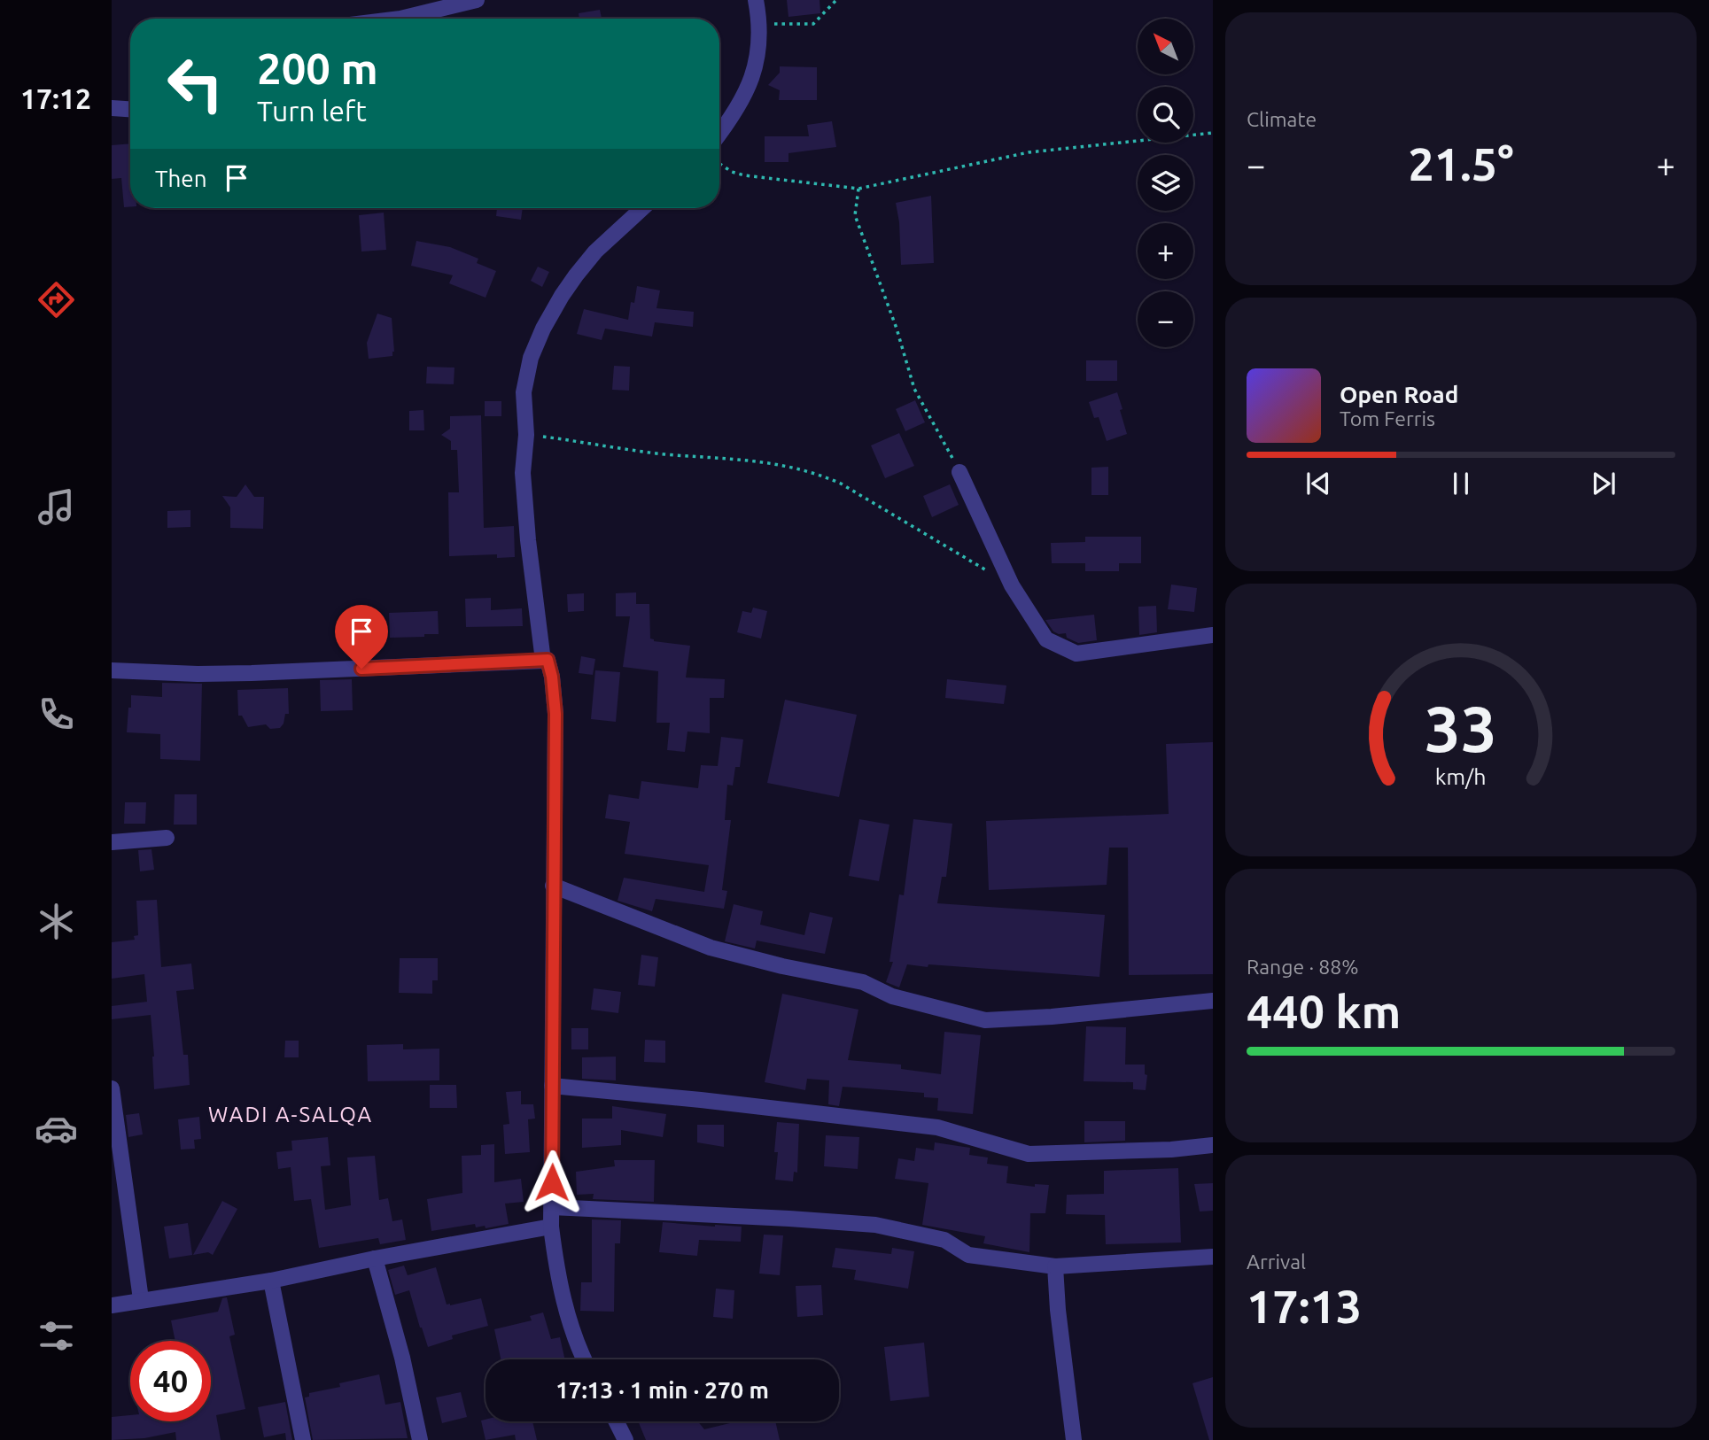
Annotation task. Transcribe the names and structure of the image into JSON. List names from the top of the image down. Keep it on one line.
{"districts":["WADI A-SALQA"],"north":"top left","page":{"tabs":"17:12","tile":["Climate",["Range · 88%","440 km"],["Arrival","17:13"]],"map_buttons":["+","−"],"turn":["200 m","Turn left"],"heat":["−","21.5°","+"],"then":"Then","song":["Open Road","Tom Ferris"],"limit":"40","trip":"17:13 · 1 min · 270 m","gauge":["33","km/h"]}}
